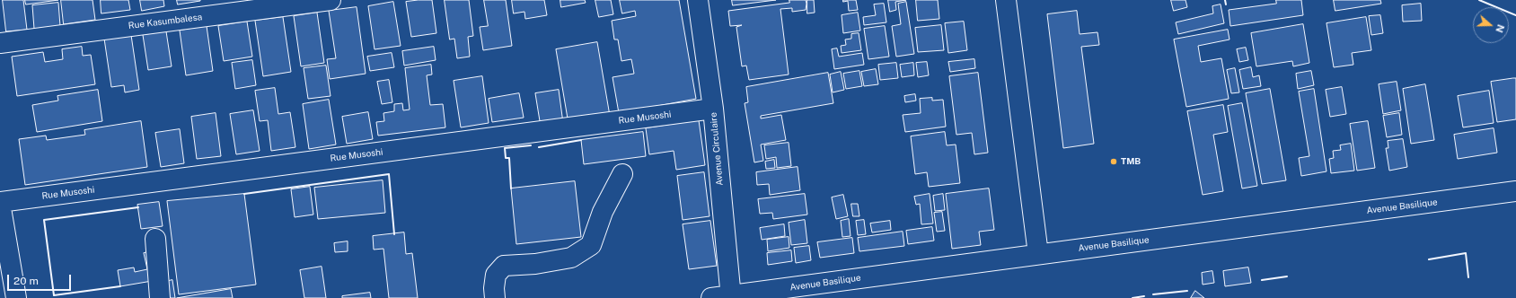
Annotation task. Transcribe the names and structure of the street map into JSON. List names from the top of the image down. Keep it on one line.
{"streets":{"street":["Rue Kasumbalesa","Rue Musoshi","Avenue Circulaire","Avenue Basilique"]},"crossings":[["Rue Musoshi","Avenue Circulaire"],["Avenue Circulaire","Avenue Basilique"]],"places":["TMB"],"scale_bar":"20 m","north":"right"}
